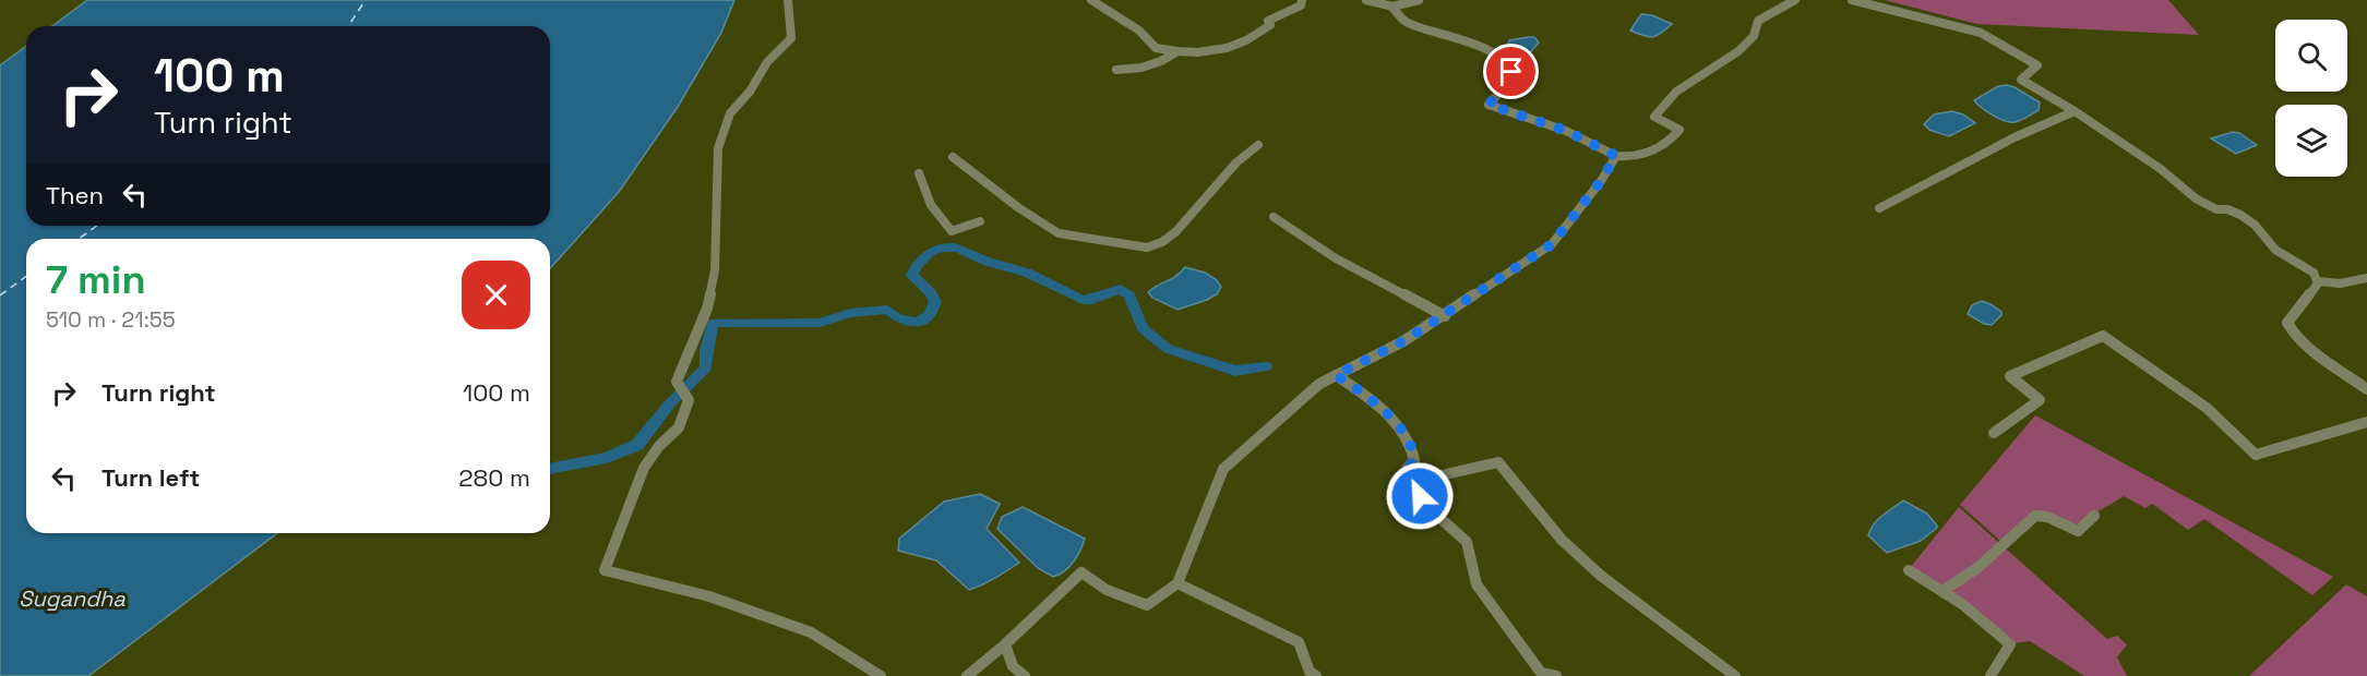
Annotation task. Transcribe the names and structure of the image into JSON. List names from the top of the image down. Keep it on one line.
{"water":["Sugandha"],"page":{"turn":["100 m","Turn right"],"then":"Then","heading":["7 min","510 m · 21:55"],"list":[{"name":"Turn right","value":"100 m"},{"name":"Turn left","value":"280 m"}]}}
